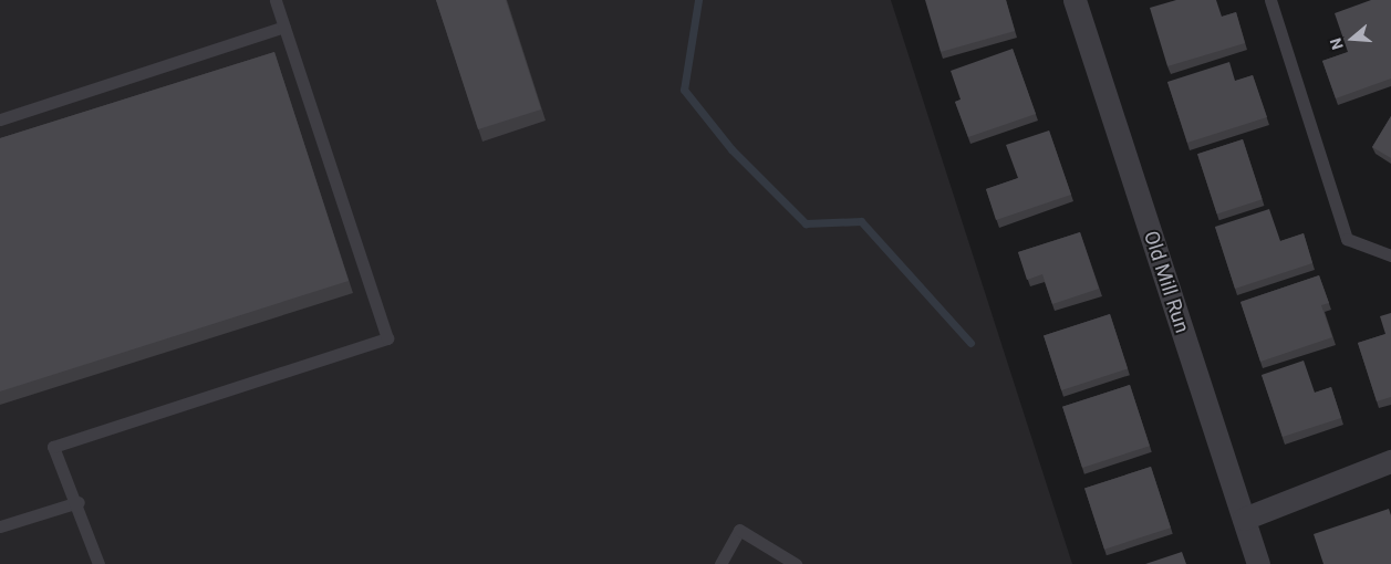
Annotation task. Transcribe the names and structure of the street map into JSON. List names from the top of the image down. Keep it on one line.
{"streets":{"street":["Old Mill Run"]},"north":"left"}
